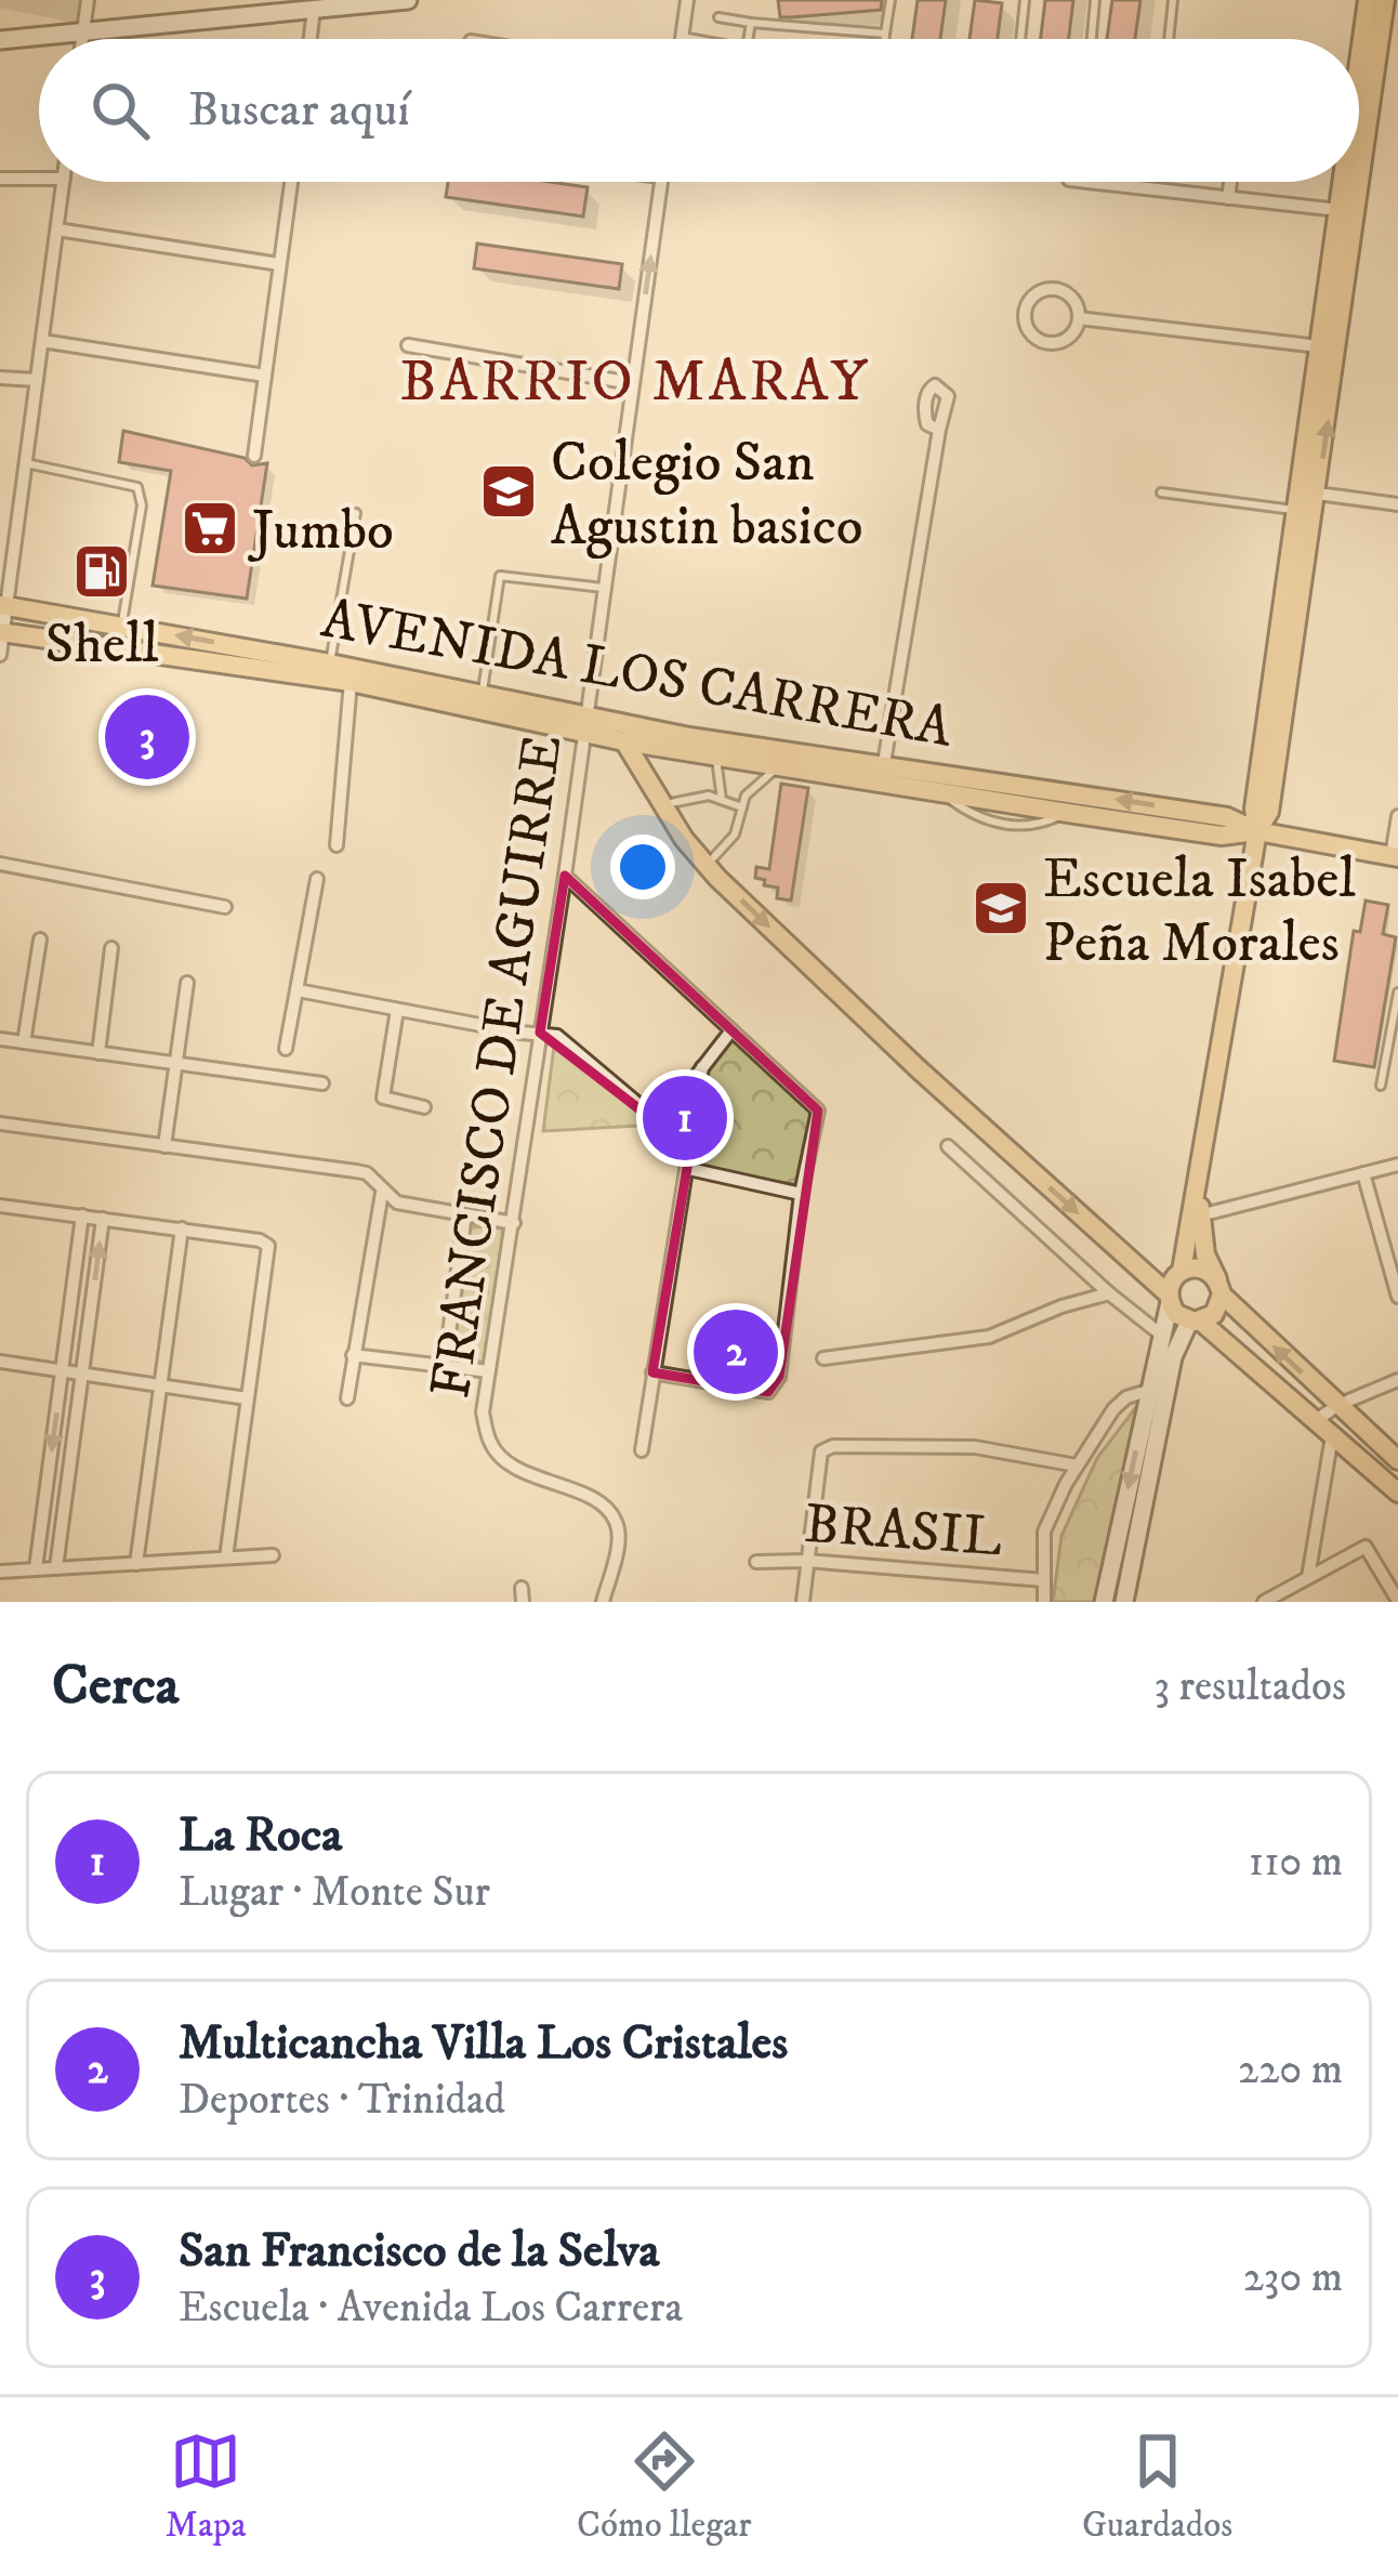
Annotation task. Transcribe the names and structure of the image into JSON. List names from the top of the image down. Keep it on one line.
{"streets":{"main road":["AVENIDA LOS CARRERA"],"street":["FRANCISCO DE AGUIRRE","BRASIL"]},"crossings":[["AVENIDA LOS CARRERA","FRANCISCO DE AGUIRRE"]],"districts":["BARRIO MARAY"],"places":{"school or university":["Colegio San Agustin basico","Escuela Isabel Peña Morales"],"supermarket":["Jumbo"],"fuel station":["Shell"]},"page":{"search":"Buscar aquí","pins":["3","1","2"],"heading":["Cerca","3 resultados"],"list":[{"mark":"1","name":"La Roca","note":"Lugar · Monte Sur","value":"110 m"},{"mark":"2","name":"Multicancha Villa Los Cristales","note":"Deportes · Trinidad","value":"220 m"},{"mark":"3","name":"San Francisco de la Selva","note":"Escuela · Avenida Los Carrera","value":"230 m"}],"nav":["Mapa","Cómo llegar","Guardados"]}}
